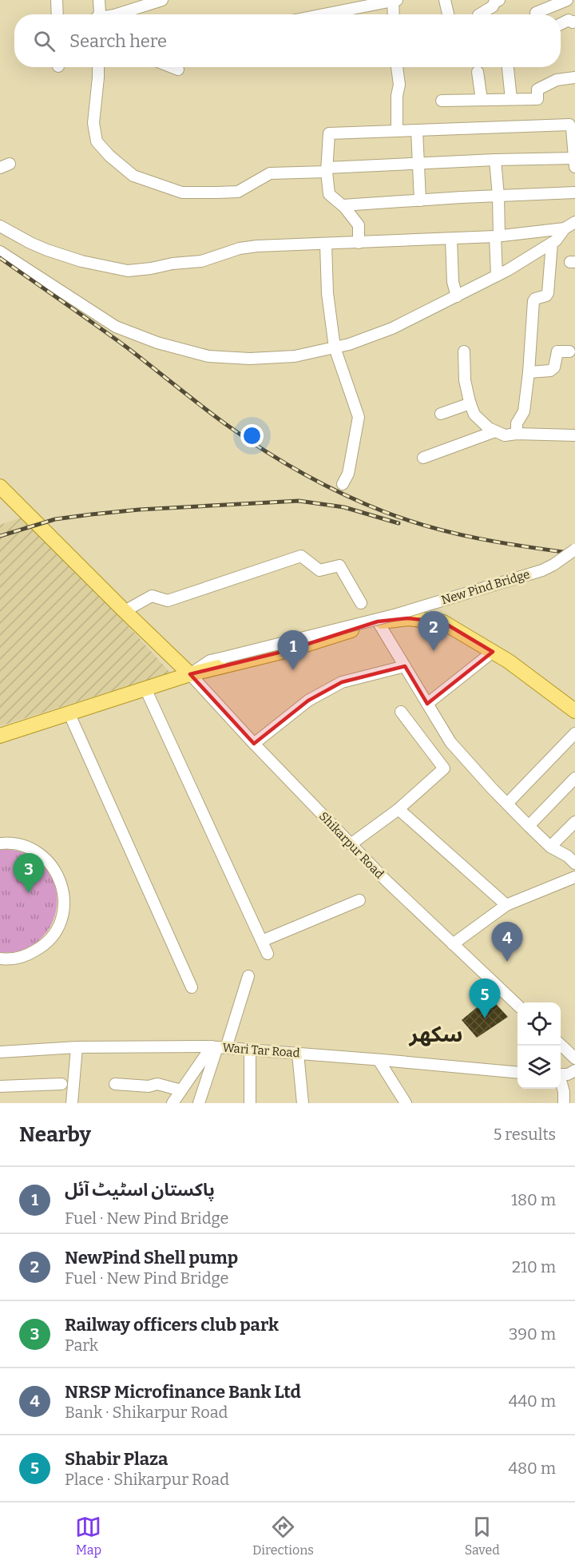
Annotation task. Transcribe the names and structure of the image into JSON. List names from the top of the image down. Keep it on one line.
{"streets":{"street":["New Pind Bridge","Shikarpur Road","Wari Tar Road"]},"crossings":[["New Pind Bridge","Shikarpur Road"]],"districts":["سکھر"],"page":{"search":"Search here","pins":["2","1","3","4","5"],"heading":["Nearby","5 results"],"list":[{"mark":"1","name":"پاکستان اسٹیٹ آئل","note":"Fuel · New Pind Bridge","value":"180 m"},{"mark":"2","name":"NewPind Shell pump","note":"Fuel · New Pind Bridge","value":"210 m"},{"mark":"3","name":"Railway officers club park","note":"Park","value":"390 m"},{"mark":"4","name":"NRSP Microfinance Bank Ltd","note":"Bank · Shikarpur Road","value":"440 m"},{"mark":"5","name":"Shabir Plaza","note":"Place · Shikarpur Road","value":"480 m"}],"nav":["Map","Directions","Saved"]}}
